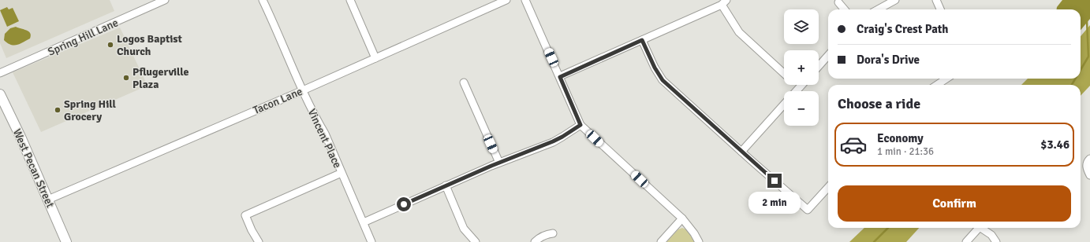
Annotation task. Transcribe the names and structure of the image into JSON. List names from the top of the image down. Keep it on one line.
{"streets":{"main road":["West Pecan Street"],"street":["Spring Hill Lane","Tacon Lane","Vincent Place"]},"crossings":[["Tacon Lane","Vincent Place"],["Tacon Lane","West Pecan Street"]],"places":["Logos Baptist Church","Pflugerville Plaza","Spring Hill Grocery"],"page":{"map_buttons":["+","−"],"banner":["Craig's Crest Path","Dora's Drive"],"heading":"Choose a ride","list":[{"name":"Economy","note":"1 min · 21:36","value":"$3.46"}],"buttons":"Confirm","bubble":"2 min"}}
